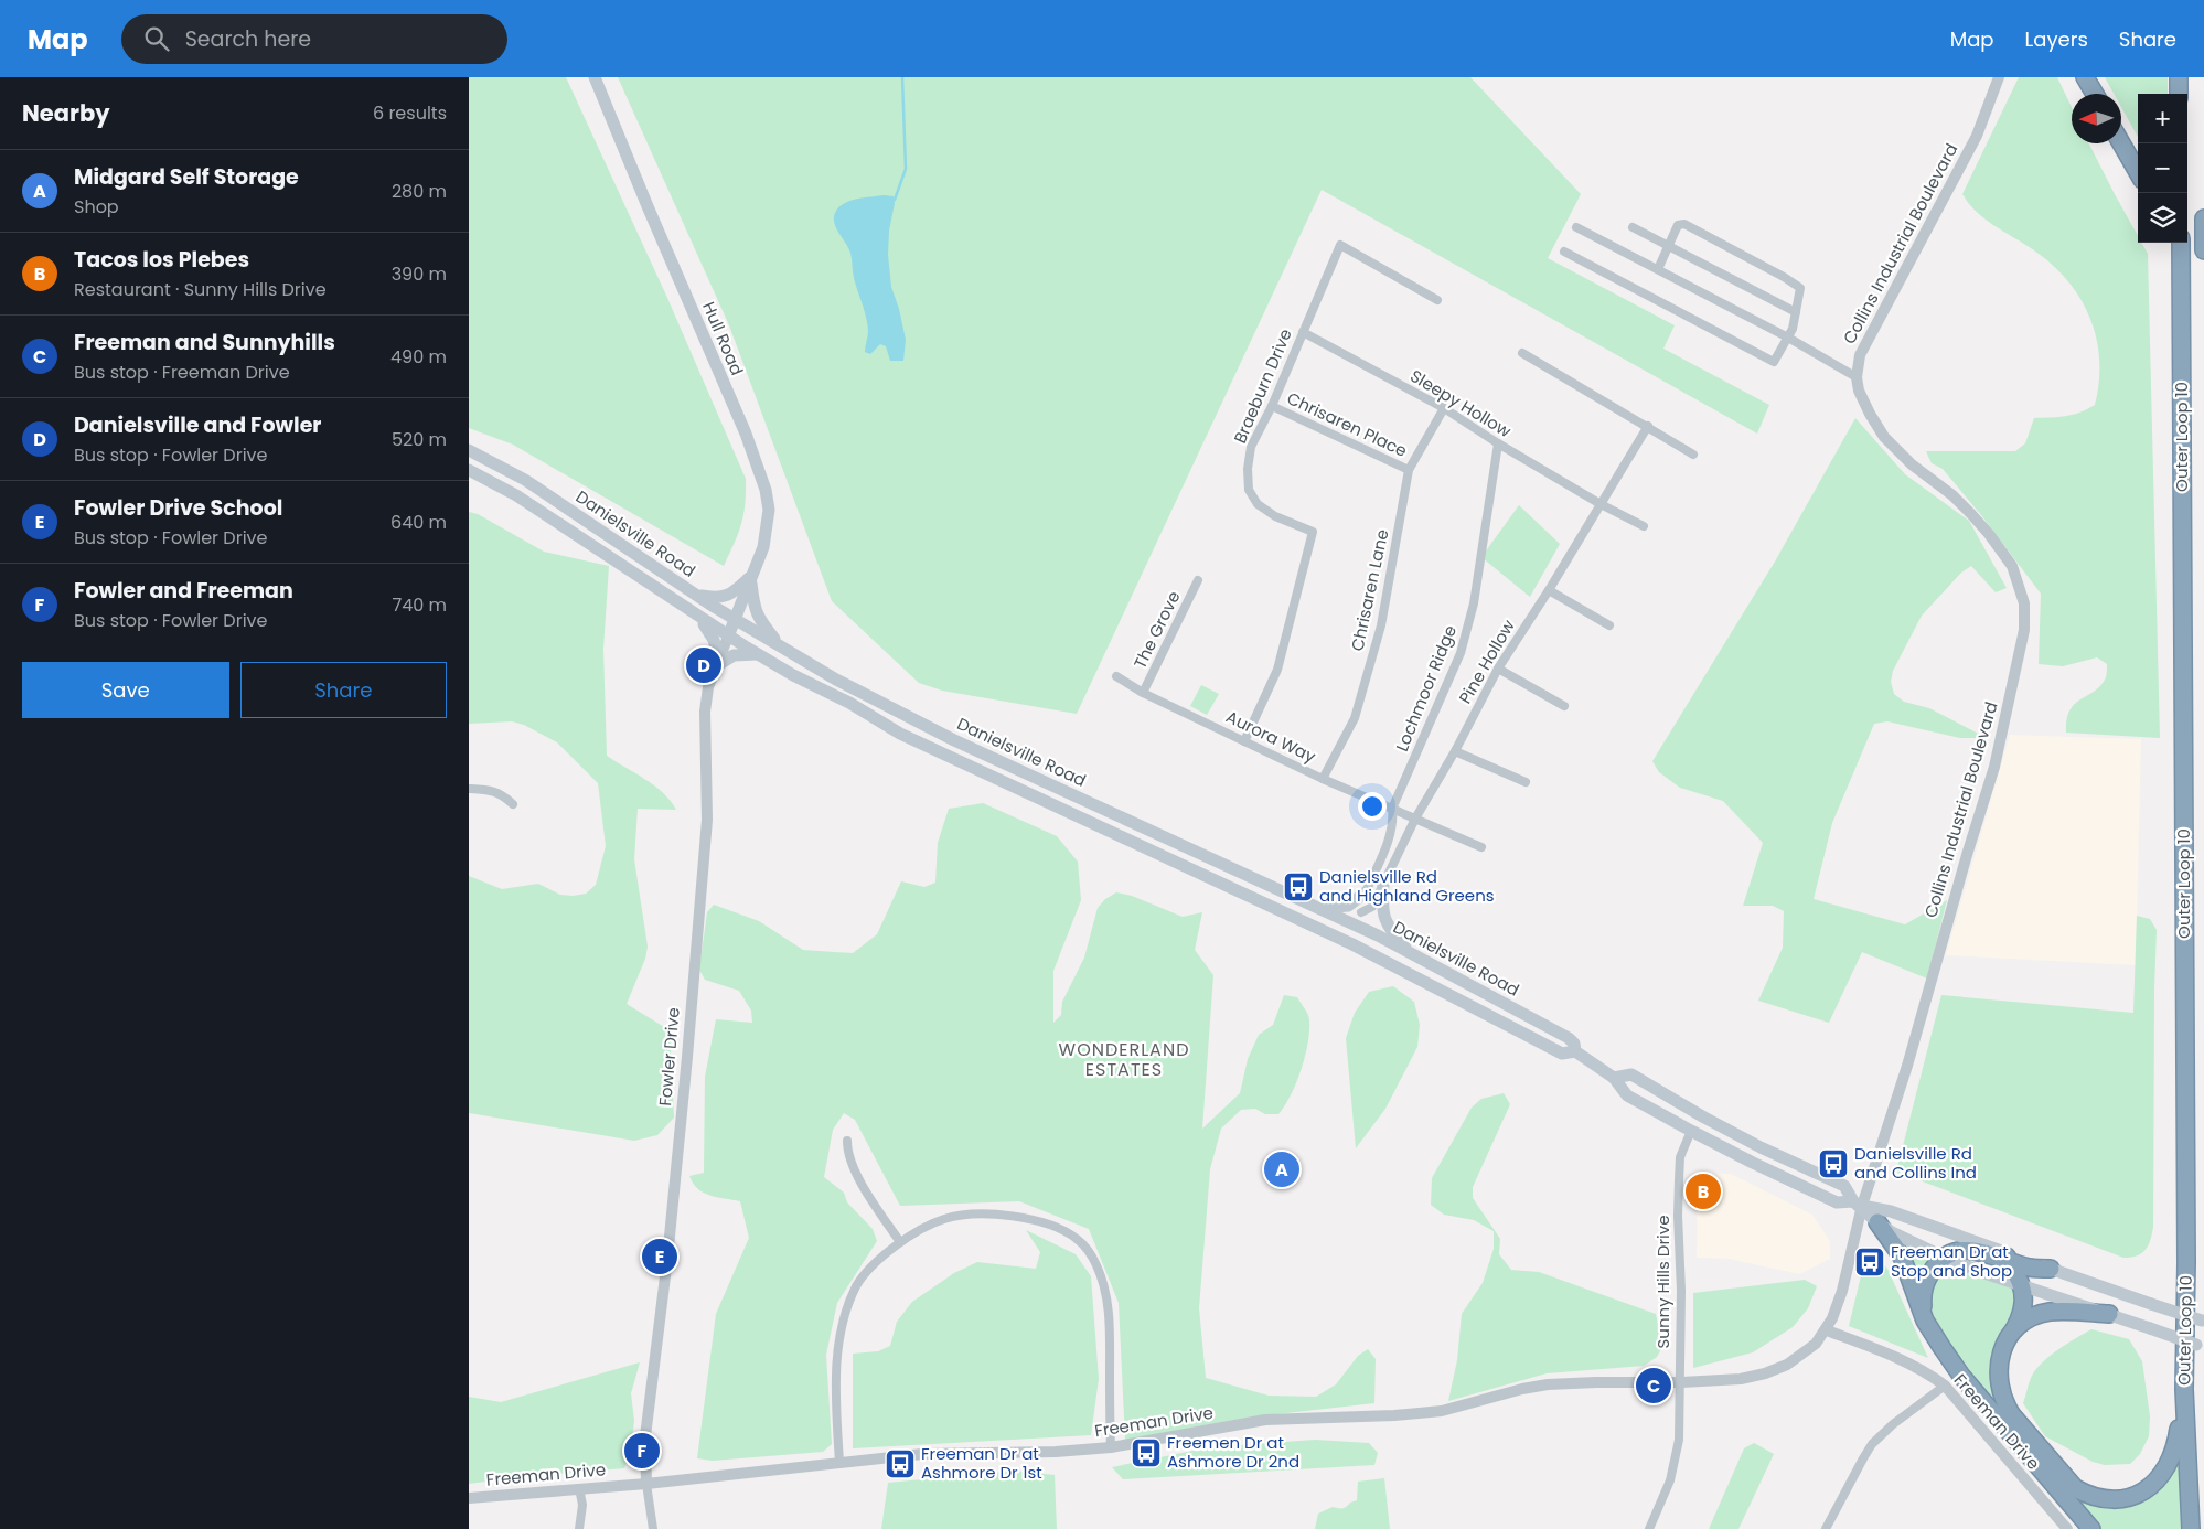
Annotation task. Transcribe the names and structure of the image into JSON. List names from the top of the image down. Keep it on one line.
{"streets":{"highway":["Outer Loop 10"],"main road":["Hull Road","Danielsville Road"],"street":["Collins Industrial Boulevard","Braeburn Drive","Sleepy Hollow","Chrisaren Place","Chrisaren Lane","The Grove","Pine Hollow","Lochmoor Ridge","Aurora Way","Fowler Drive","Sunny Hills Drive","Freeman Drive"]},"crossings":[["Collins Industrial Boulevard","Danielsville Road"],["Collins Industrial Boulevard","Freeman Drive"],["Hull Road","Danielsville Road"],["Hull Road","Fowler Drive"],["Braeburn Drive","Sleepy Hollow"],["Braeburn Drive","Chrisaren Place"],["Braeburn Drive","Aurora Way"],["Sleepy Hollow","Chrisaren Lane"],["Sleepy Hollow","Pine Hollow"],["Sleepy Hollow","Lochmoor Ridge"],["Chrisaren Place","Chrisaren Lane"],["Danielsville Road","Fowler Drive"],["Danielsville Road","Sunny Hills Drive"],["Danielsville Road","Freeman Drive"],["Chrisaren Lane","Aurora Way"],["The Grove","Aurora Way"],["Pine Hollow","Aurora Way"],["Lochmoor Ridge","Aurora Way"],["Fowler Drive","Freeman Drive"],["Sunny Hills Drive","Freeman Drive"]],"districts":["WONDERLAND ESTATES"],"places":{"bus stop":["Danielsville Rd and Highland Greens","Danielsville Rd and Collins Ind","Freeman Dr at Stop and Shop","Freemen Dr at Ashmore Dr 2nd","Freeman Dr at Ashmore Dr 1st"]},"north":"left","page":{"header":"Map","search":"Search here","nav":["Map","Layers","Share"],"heading":["Nearby","6 results"],"map_buttons":["+","−"],"list":[{"mark":"A","name":"Midgard Self Storage","note":"Shop","value":"280 m"},{"mark":"B","name":"Tacos los Plebes","note":"Restaurant · Sunny Hills Drive","value":"390 m"},{"mark":"C","name":"Freeman and Sunnyhills","note":"Bus stop · Freeman Drive","value":"490 m"},{"mark":"D","name":"Danielsville and Fowler","note":"Bus stop · Fowler Drive","value":"520 m"},{"mark":"E","name":"Fowler Drive School","note":"Bus stop · Fowler Drive","value":"640 m"},{"mark":"F","name":"Fowler and Freeman","note":"Bus stop · Fowler Drive","value":"740 m"}],"buttons":["Save","Share"],"pins":["D","A","B","E","C","F"]}}
